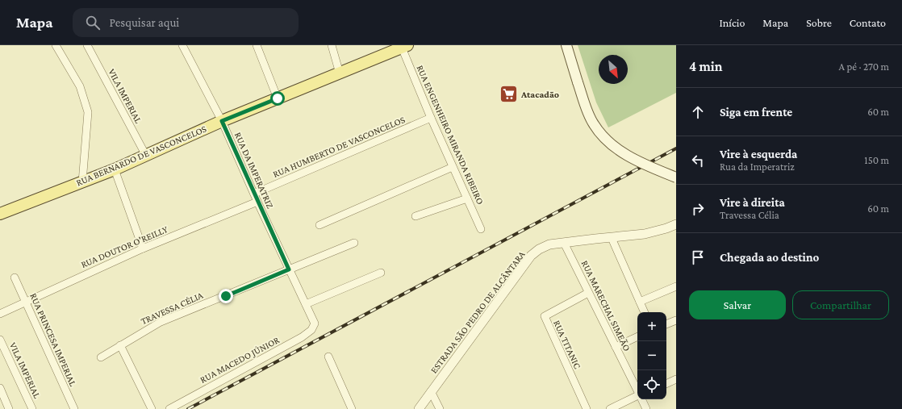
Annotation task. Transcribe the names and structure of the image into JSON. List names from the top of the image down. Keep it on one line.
{"streets":{"main road":["RUA BERNARDO DE VASCONCELOS"],"street":["VILA IMPERIAL","RUA ENGENHEIRO MIRANDA RIBEIRO","RUA HUMBERTO DE VASCONCELOS","RUA DA IMPERATRIZ","RUA DOUTOR O'REILLY","RUA MARECHAL SIMEÃO","TRAVESSA CÉLIA","ESTRADA SÃO PEDRO DE ALCÂNTARA","RUA PRINCESA IMPERIAL","RUA TITANIC","RUA MACEDO JÚNIOR"]},"crossings":[["VILA IMPERIAL","RUA BERNARDO DE VASCONCELOS"],["RUA ENGENHEIRO MIRANDA RIBEIRO","RUA HUMBERTO DE VASCONCELOS"],["RUA ENGENHEIRO MIRANDA RIBEIRO","RUA BERNARDO DE VASCONCELOS"],["RUA HUMBERTO DE VASCONCELOS","RUA DA IMPERATRIZ"],["RUA BERNARDO DE VASCONCELOS","RUA DA IMPERATRIZ"],["RUA DA IMPERATRIZ","RUA DOUTOR O'REILLY"],["RUA DA IMPERATRIZ","TRAVESSA CÉLIA"],["RUA DA IMPERATRIZ","RUA MACEDO JÚNIOR"],["RUA DOUTOR O'REILLY","RUA PRINCESA IMPERIAL"],["RUA MARECHAL SIMEÃO","ESTRADA SÃO PEDRO DE ALCÂNTARA"],["RUA MARECHAL SIMEÃO","RUA TITANIC"]],"places":{"supermarket":["Atacadão"]},"north":"bottom right","page":{"header":"Mapa","search":"Pesquisar aqui","nav":["Início","Mapa","Sobre","Contato"],"heading":["4 min","A pé · 270 m"],"list":[["Siga em frente","60 m"],["Vire à esquerda","Rua da Imperatriz","150 m"],["Vire à direita","Travessa Célia","60 m"],"Chegada ao destino"],"buttons":["Salvar","Compartilhar"],"map_buttons":["+","−"]}}
